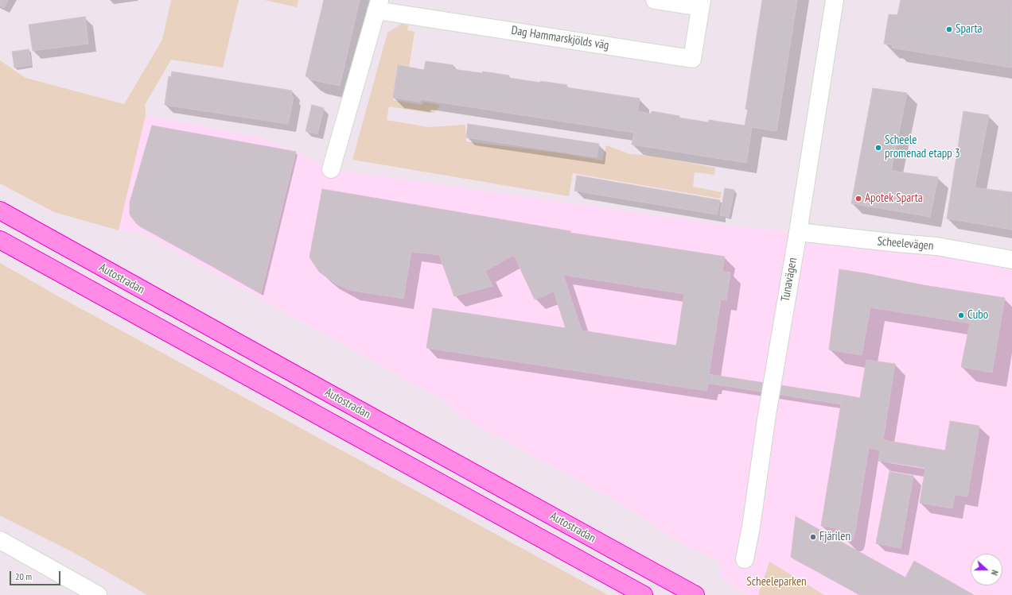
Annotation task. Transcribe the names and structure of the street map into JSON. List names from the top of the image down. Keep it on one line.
{"streets":{"highway":["Autostradan"],"street":["Dag Hammarskjölds väg","Scheelevägen","Tunavägen"]},"crossings":[["Scheelevägen","Tunavägen"]],"parks":["Scheeleparken"],"places":["Sparta","Scheele promenad etapp 3","Apotek Sparta","Cubo","Fjärilen"],"scale_bar":"20 m","north":"right"}
